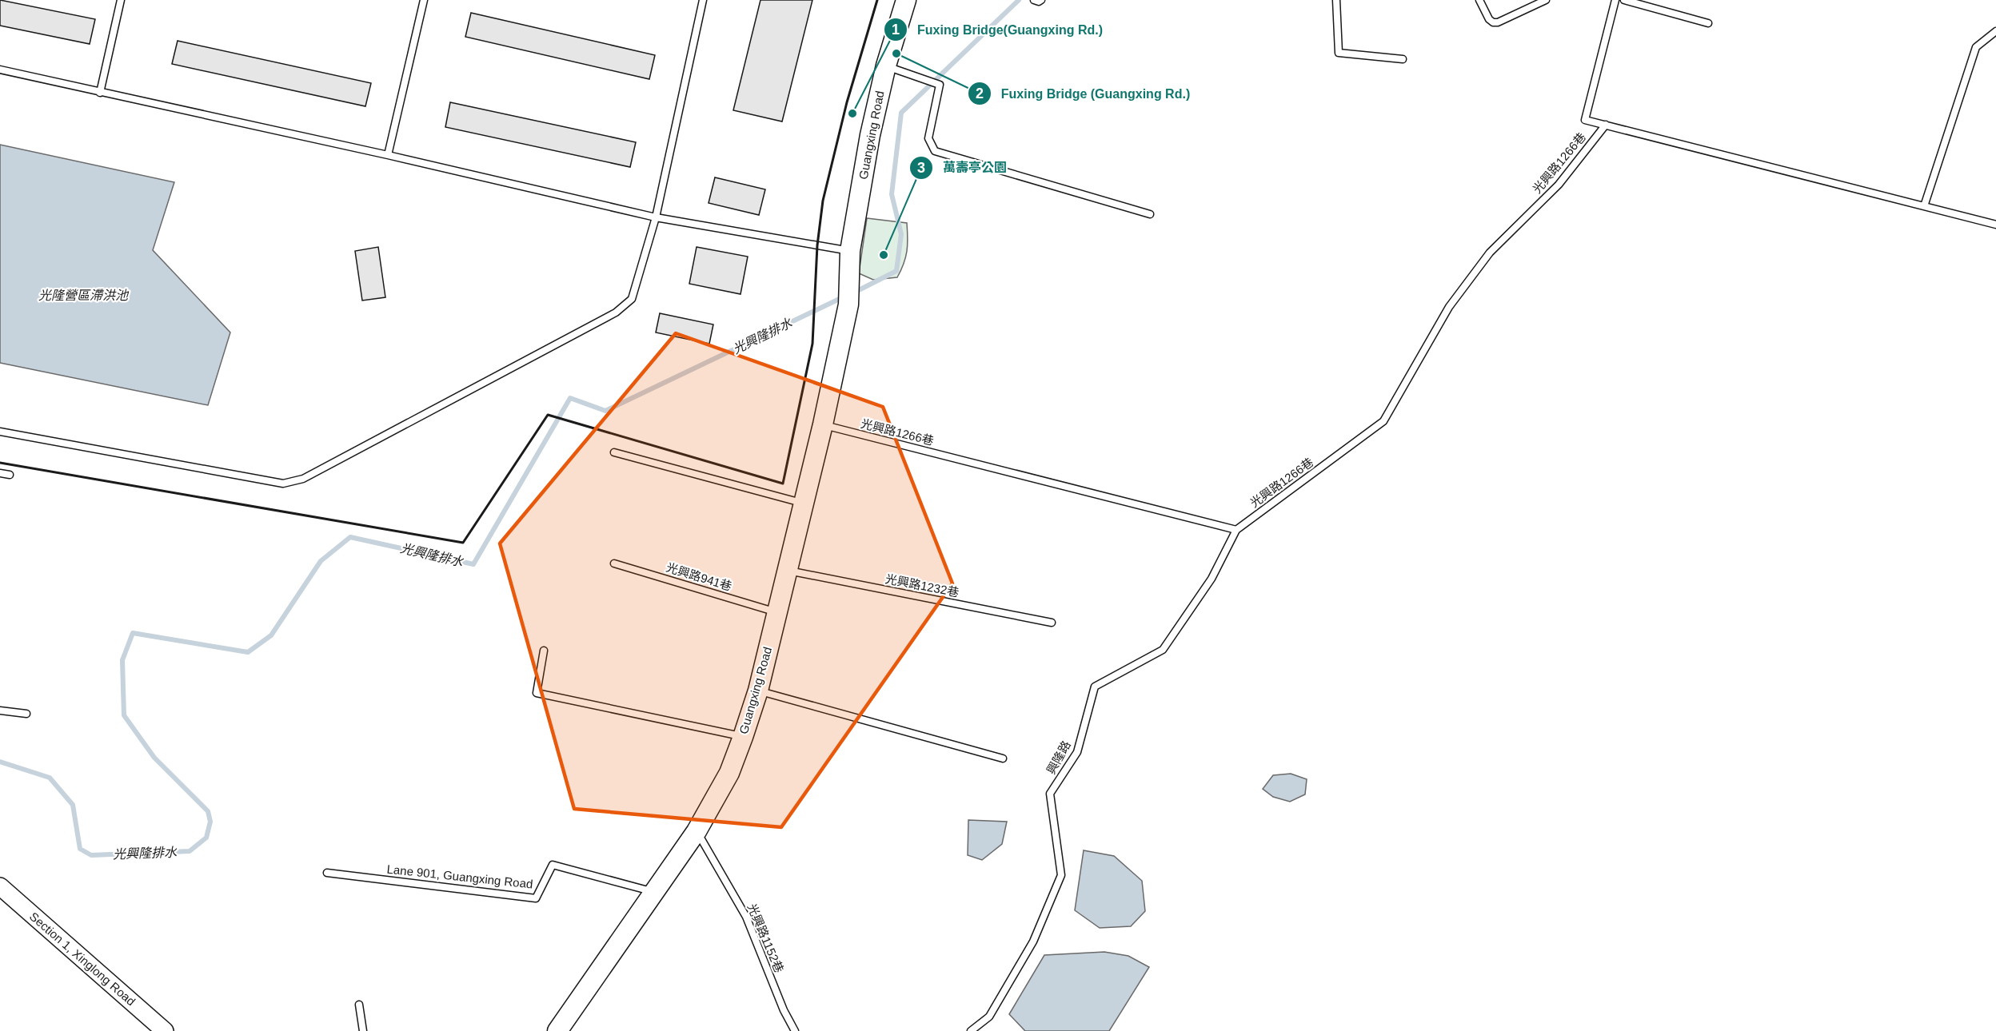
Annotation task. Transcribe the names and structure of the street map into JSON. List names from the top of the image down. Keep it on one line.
{"streets":{"main road":["Guangxing Road"],"street":["Section 1, Xinglong Road"],"lane":["光興路1266巷","光興路941巷","光興路1232巷","興隆路","Lane 901, Guangxing Road","光興路1152巷"]},"crossings":[["Guangxing Road","光興路1266巷"],["Guangxing Road","光興路941巷"],["Guangxing Road","光興路1232巷"],["Guangxing Road","Lane 901, Guangxing Road"],["Guangxing Road","光興路1152巷"],["光興路1266巷","興隆路"]],"water":["光隆營區滯洪池","光興隆排水"],"places":["Fuxing Bridge (Guangxing Rd.)","Fuxing Bridge(Guangxing Rd.)","萬壽亭公園"]}
